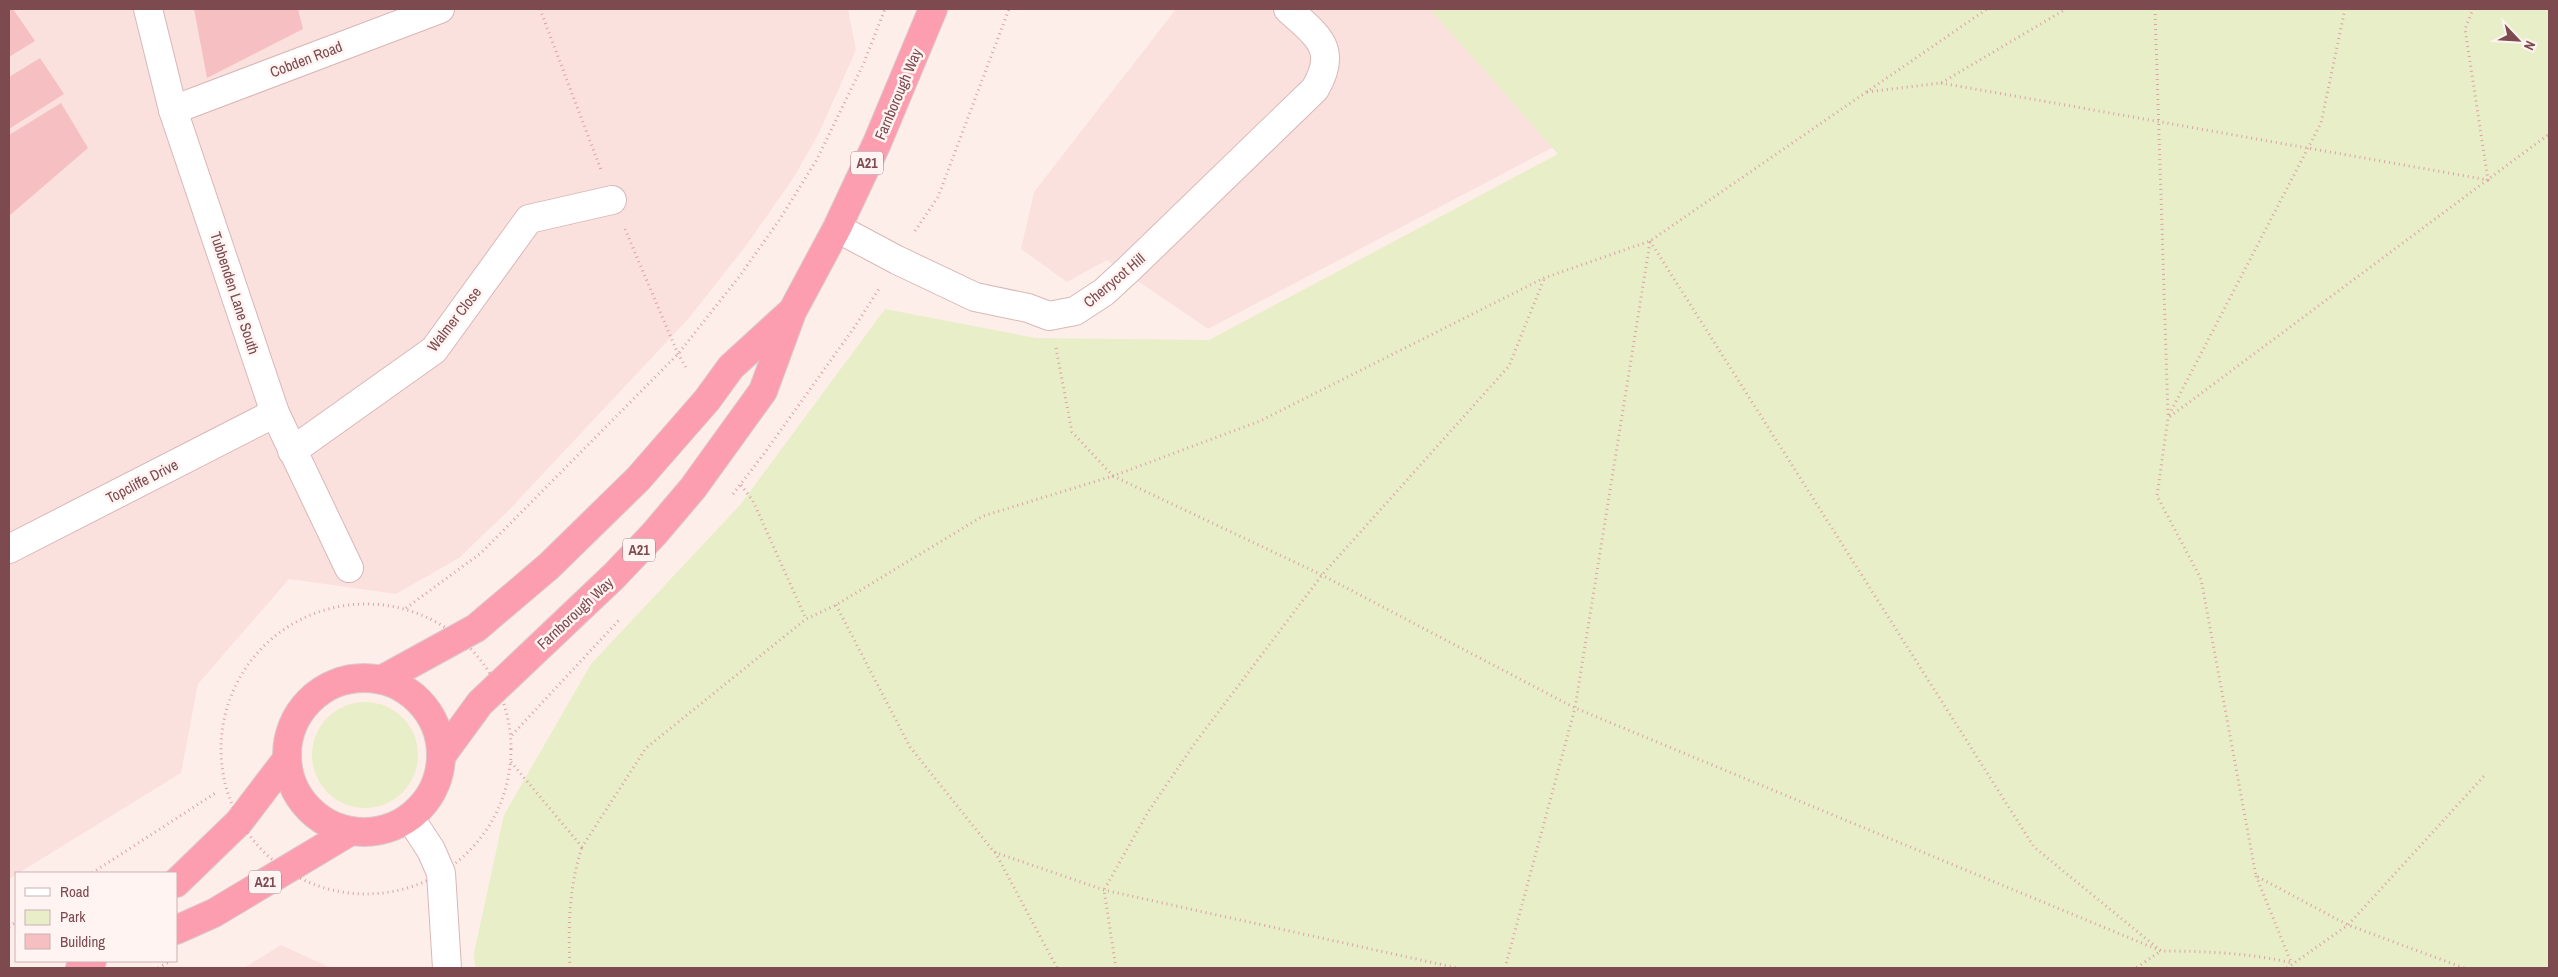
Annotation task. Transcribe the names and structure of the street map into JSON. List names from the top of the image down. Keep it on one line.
{"streets":{"highway":["Farnborough Way","A21"],"street":["Cobden Road","Cherrycot Hill","Tubbenden Lane South","Walmer Close","Topcliffe Drive"]},"crossings":[["Cobden Road","Tubbenden Lane South"],["Farnborough Way","A21"],["Tubbenden Lane South","Walmer Close"],["Tubbenden Lane South","Topcliffe Drive"]],"legend":["Road","Park","Building"],"north":"bottom right"}
